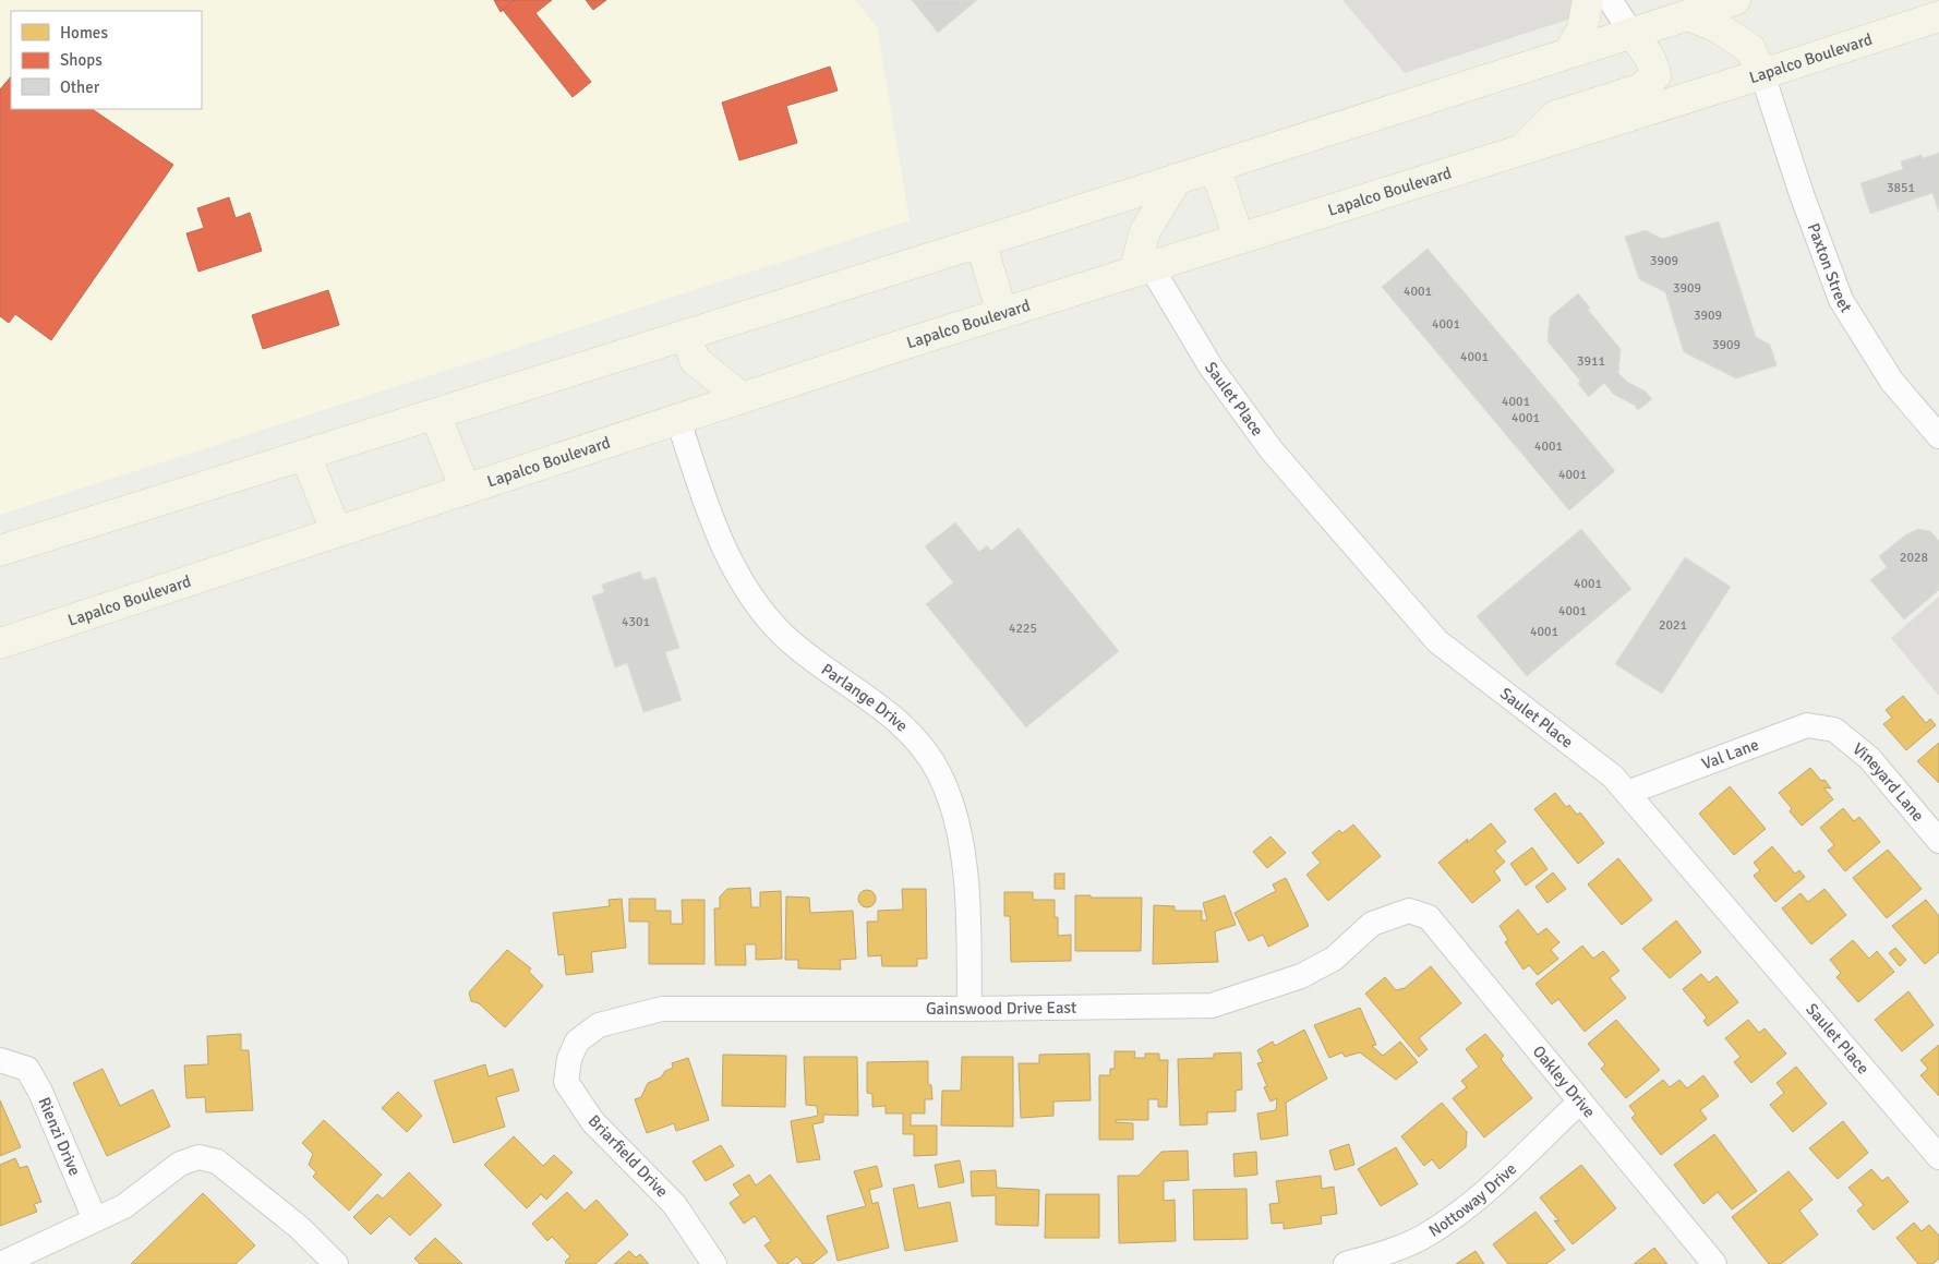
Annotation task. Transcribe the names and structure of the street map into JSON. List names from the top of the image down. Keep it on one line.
{"streets":{"main road":["Lapalco Boulevard"],"street":["Paxton Street","Saulet Place","Parlange Drive","Val Lane","Vineyard Lane","Gainswood Drive East","Oakley Drive","Rienzi Drive","Briarfield Drive","Nottoway Drive"]},"crossings":[["Lapalco Boulevard","Paxton Street"],["Lapalco Boulevard","Saulet Place"],["Lapalco Boulevard","Parlange Drive"],["Saulet Place","Val Lane"],["Parlange Drive","Gainswood Drive East"],["Val Lane","Vineyard Lane"],["Gainswood Drive East","Oakley Drive"],["Gainswood Drive East","Briarfield Drive"],["Oakley Drive","Nottoway Drive"]],"house_numbers":["3851","3909","3909","4001","3909","4001","3909","4001","3911","4001","4001","4001","4001","2028","4001","4001","4301","2021","4225","4001"],"legend":["Homes","Shops","Other"]}
